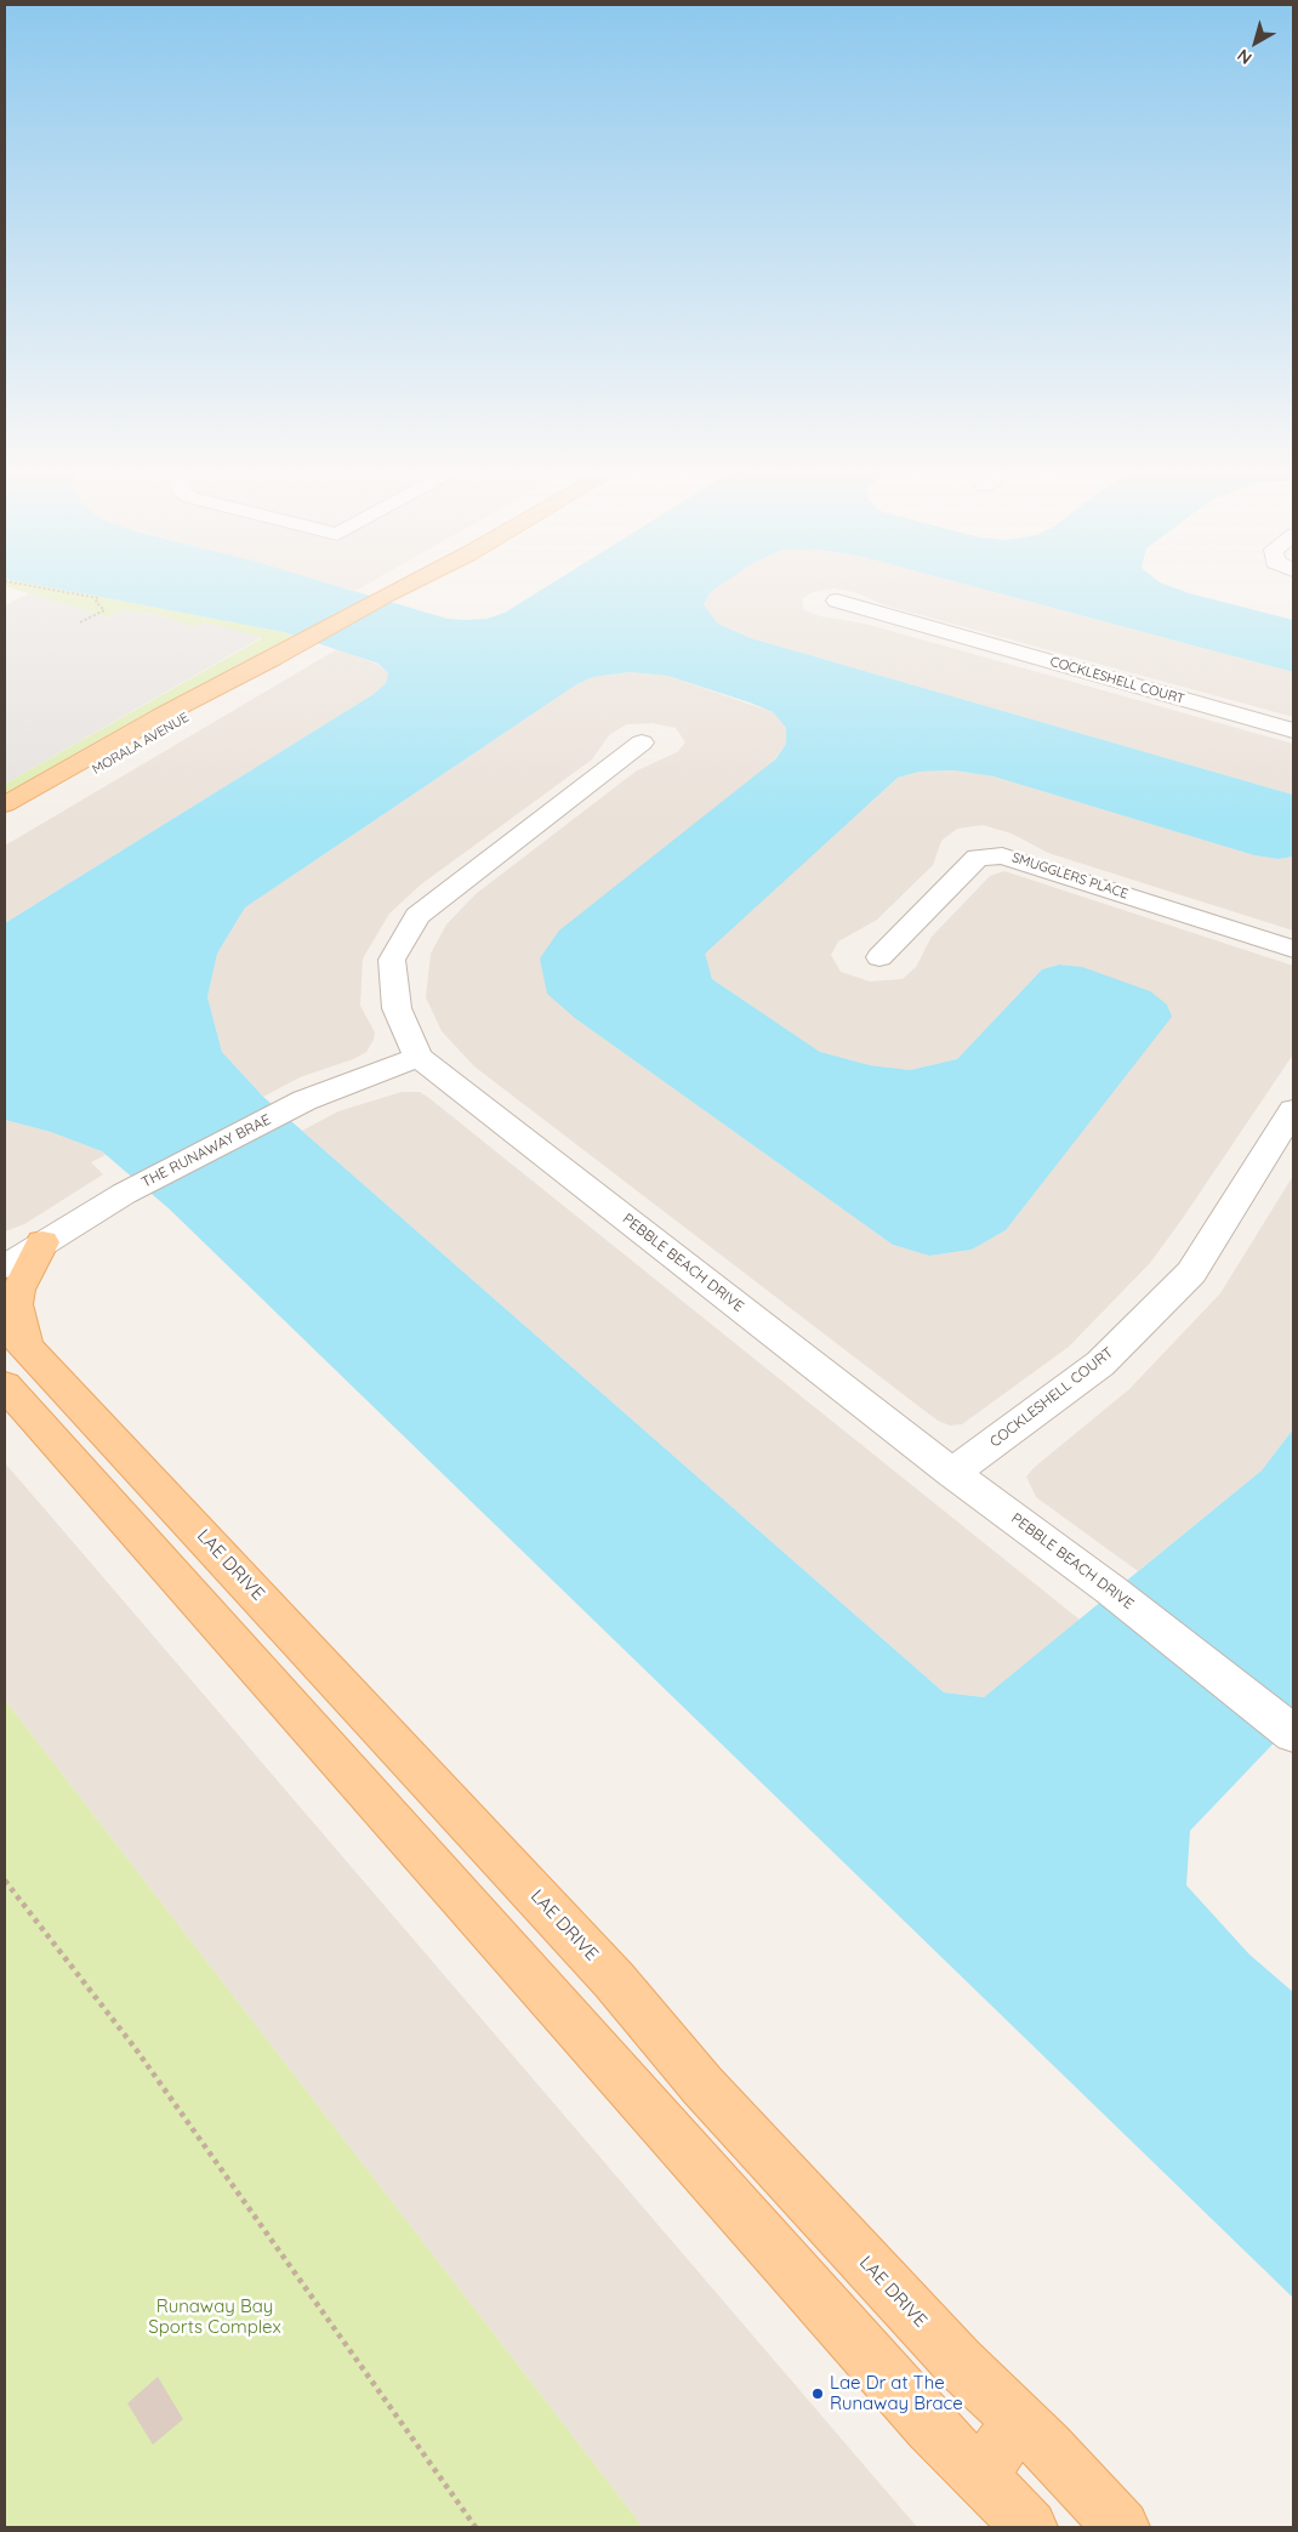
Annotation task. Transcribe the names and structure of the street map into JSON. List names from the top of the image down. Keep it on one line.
{"streets":{"main road":["MORALA AVENUE","LAE DRIVE"],"street":["COCKLESHELL COURT","SMUGGLERS PLACE","THE RUNAWAY BRAE","PEBBLE BEACH DRIVE"]},"crossings":[["COCKLESHELL COURT","PEBBLE BEACH DRIVE"],["THE RUNAWAY BRAE","PEBBLE BEACH DRIVE"]],"parks":["Runaway Bay Sports Complex"],"places":["Lae Dr at The Runaway Brace"],"north":"bottom left"}
